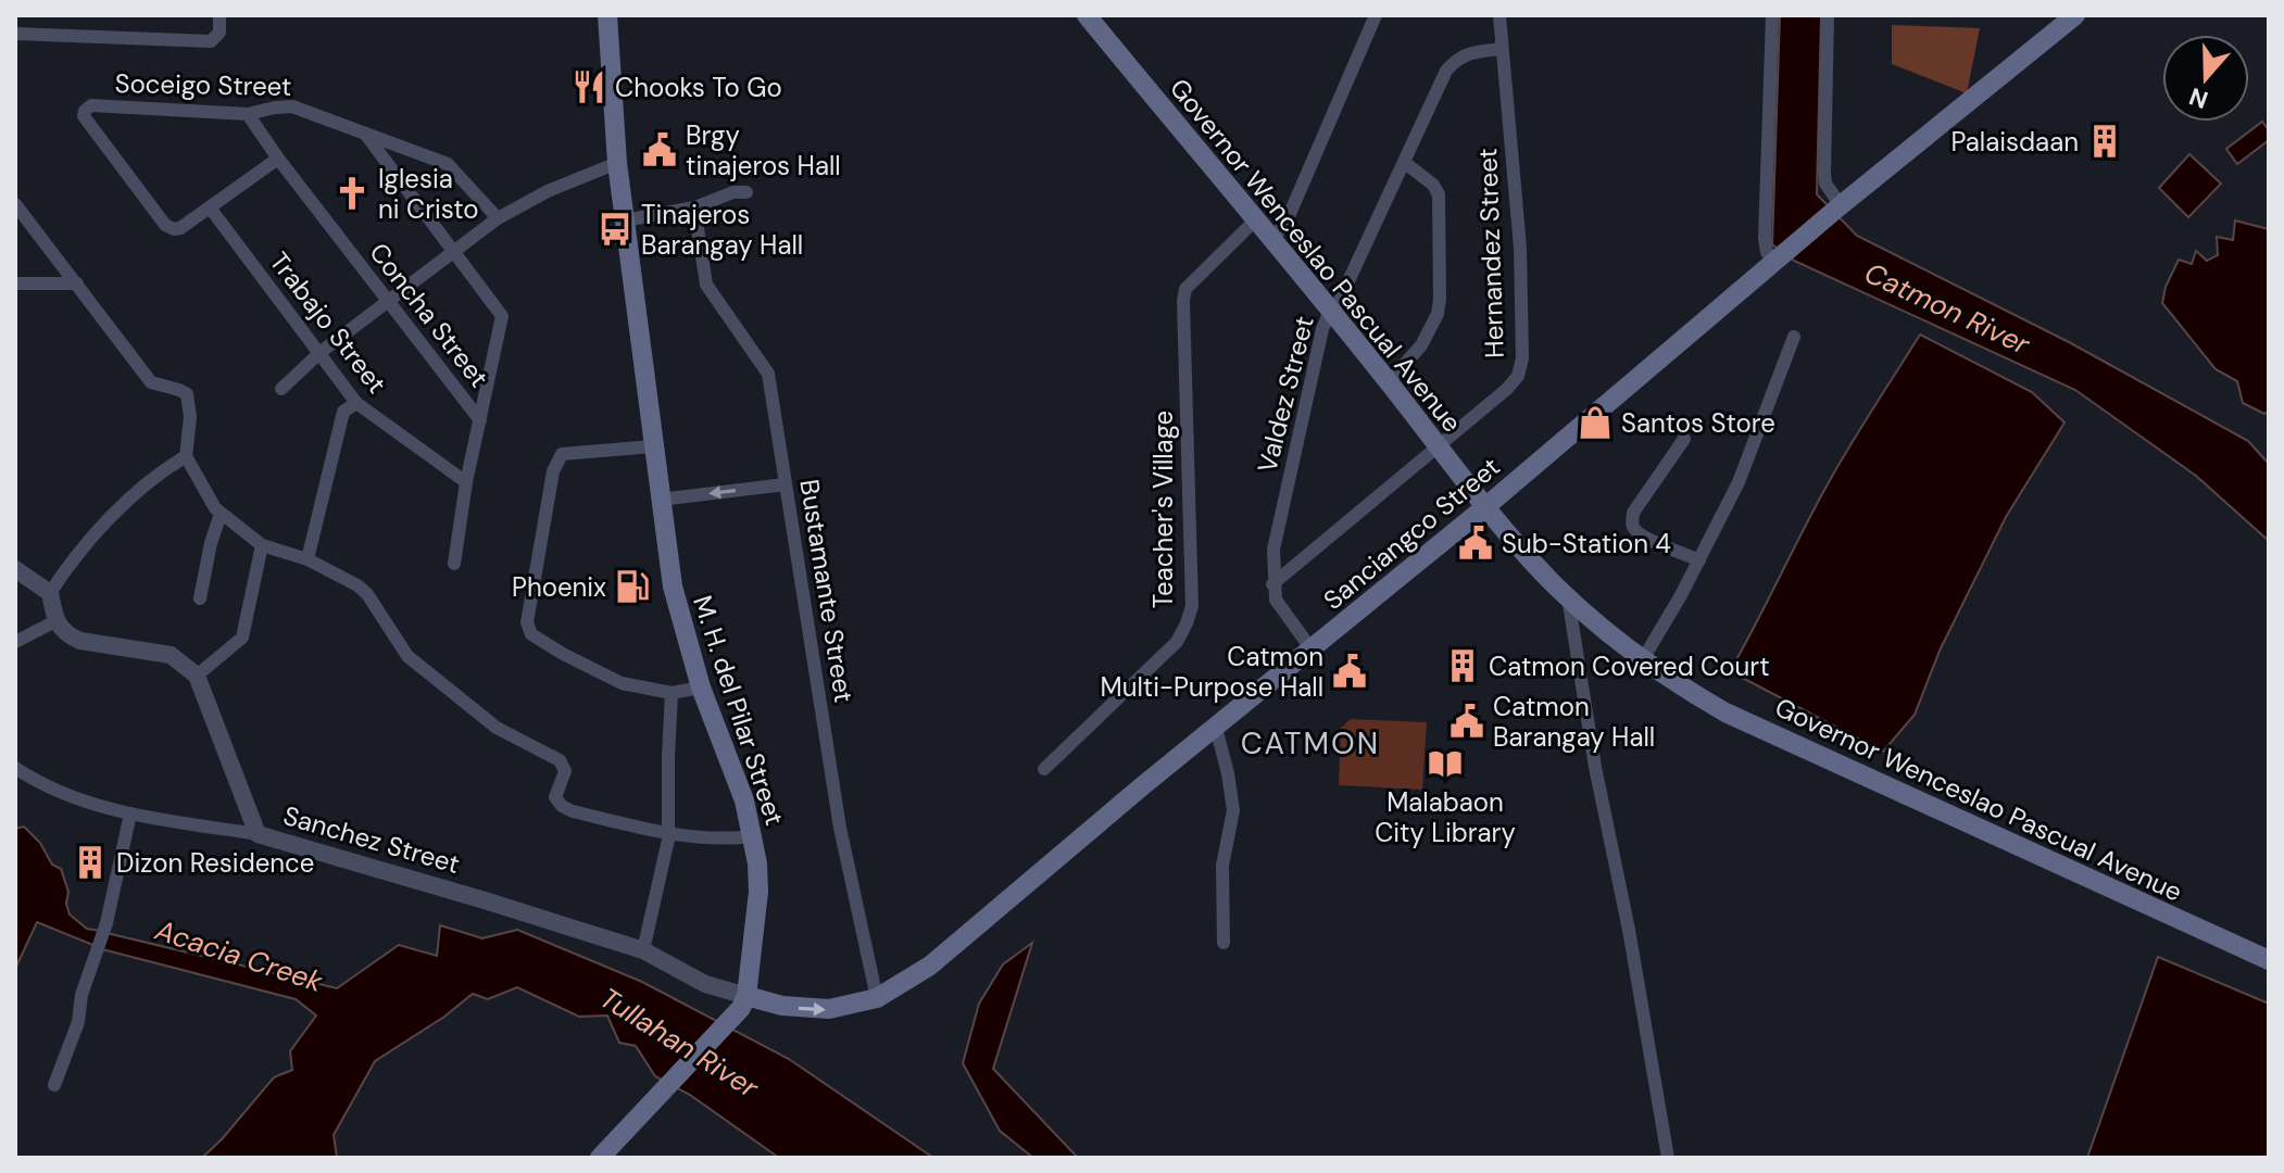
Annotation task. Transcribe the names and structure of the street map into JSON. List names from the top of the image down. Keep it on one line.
{"streets":{"main road":["Governor Wenceslao Pascual Avenue","Sanciangco Street","M. H. del Pilar Street"],"street":["Soceigo Street","Hernandez Street","Concha Street","Trabajo Street","Valdez Street","Teacher's Village","Bustamante Street","Sanchez Street"]},"crossings":[["Soceigo Street","Concha Street"],["Soceigo Street","Trabajo Street"],["Hernandez Street","Governor Wenceslao Pascual Avenue"],["Hernandez Street","Valdez Street"],["Governor Wenceslao Pascual Avenue","Valdez Street"],["Governor Wenceslao Pascual Avenue","Teacher's Village"],["Governor Wenceslao Pascual Avenue","Sanciangco Street"],["Sanciangco Street","Bustamante Street"],["Sanciangco Street","M. H. del Pilar Street"],["Sanciangco Street","Sanchez Street"],["M. H. del Pilar Street","Sanchez Street"]],"districts":["CATMON"],"water":["Catmon River","Acacia Creek","Tullahan River"],"places":{"restaurant":["Chooks To Go"],"building":["Palaisdaan","Catmon Covered Court","Dizon Residence"],"public building":["Brgy tinajeros Hall","Sub-Station 4","Catmon Multi-Purpose Hall","Catmon Barangay Hall"],"church":["Iglesia ni Cristo"],"bus stop":["Tinajeros Barangay Hall"],"shop":["Santos Store"],"fuel station":["Phoenix"],"library":["Malabaon City Library"]},"north":"bottom"}
